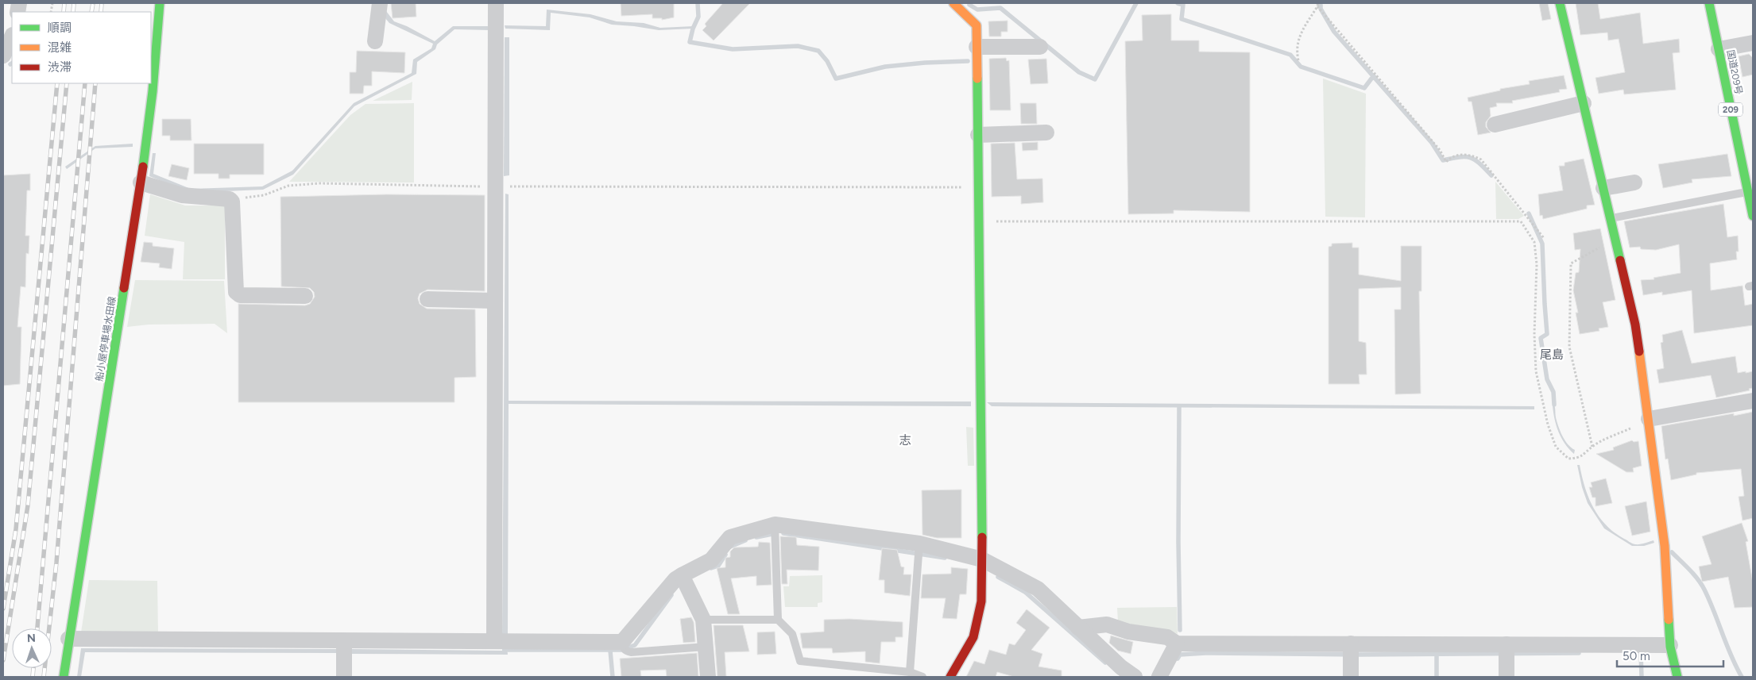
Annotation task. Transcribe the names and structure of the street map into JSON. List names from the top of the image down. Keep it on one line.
{"streets":{"main road":["国道209号","209","船小屋停車場水田線"]},"districts":["尾島","志"],"legend":["順調","混雑","渋滞"],"scale_bar":"50 m","north":"top"}
